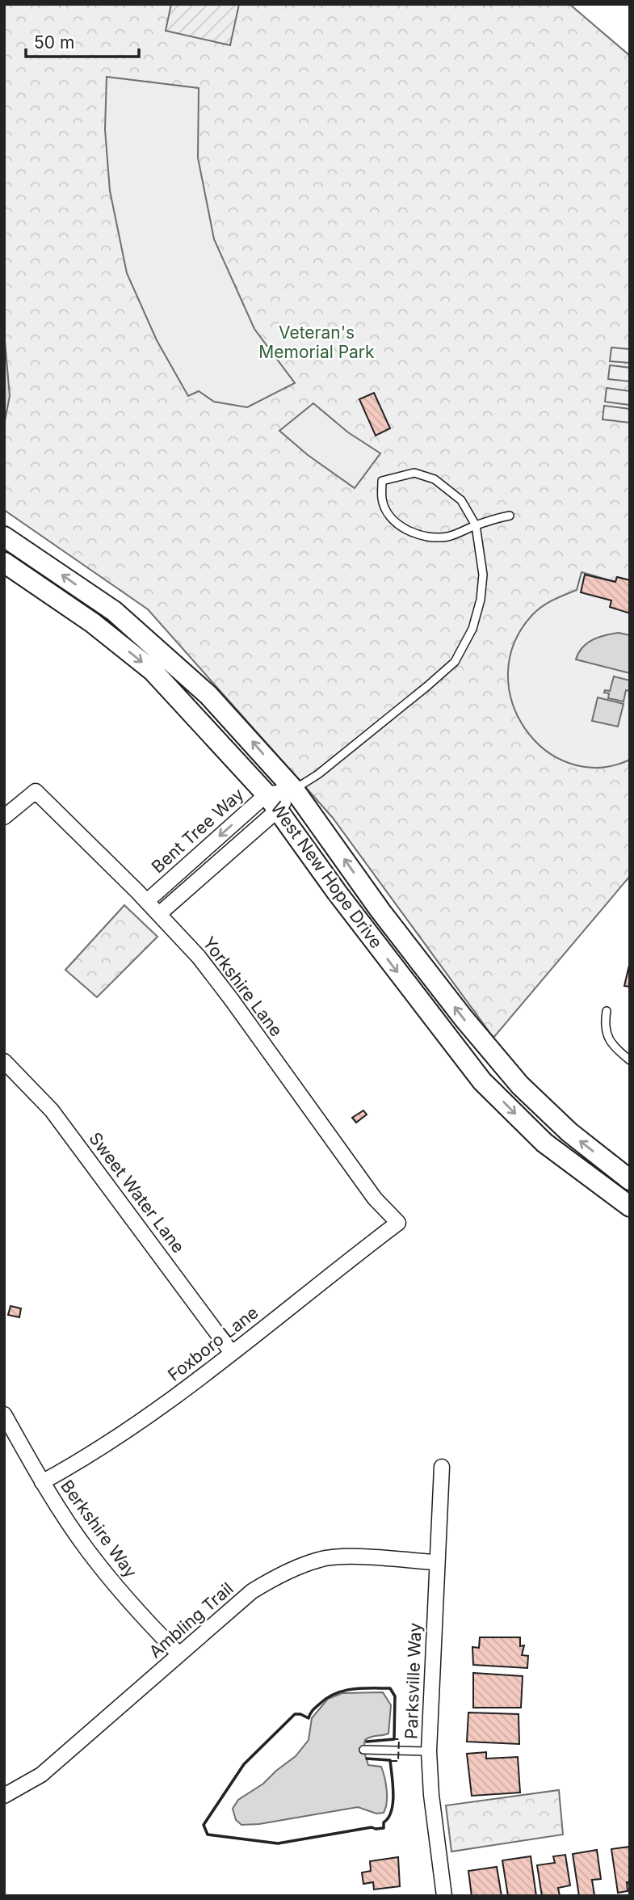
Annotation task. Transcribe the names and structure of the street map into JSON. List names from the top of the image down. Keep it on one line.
{"streets":{"main road":["West New Hope Drive"],"street":["Bent Tree Way","Yorkshire Lane","Sweet Water Lane","Foxboro Lane","Berkshire Way","Ambling Trail","Parksville Way"]},"crossings":[["Bent Tree Way","West New Hope Drive"],["Bent Tree Way","Yorkshire Lane"],["Yorkshire Lane","Foxboro Lane"],["Sweet Water Lane","Foxboro Lane"],["Foxboro Lane","Berkshire Way"],["Berkshire Way","Ambling Trail"],["Ambling Trail","Parksville Way"]],"parks":["Veteran's Memorial Park"],"scale_bar":"50 m"}
